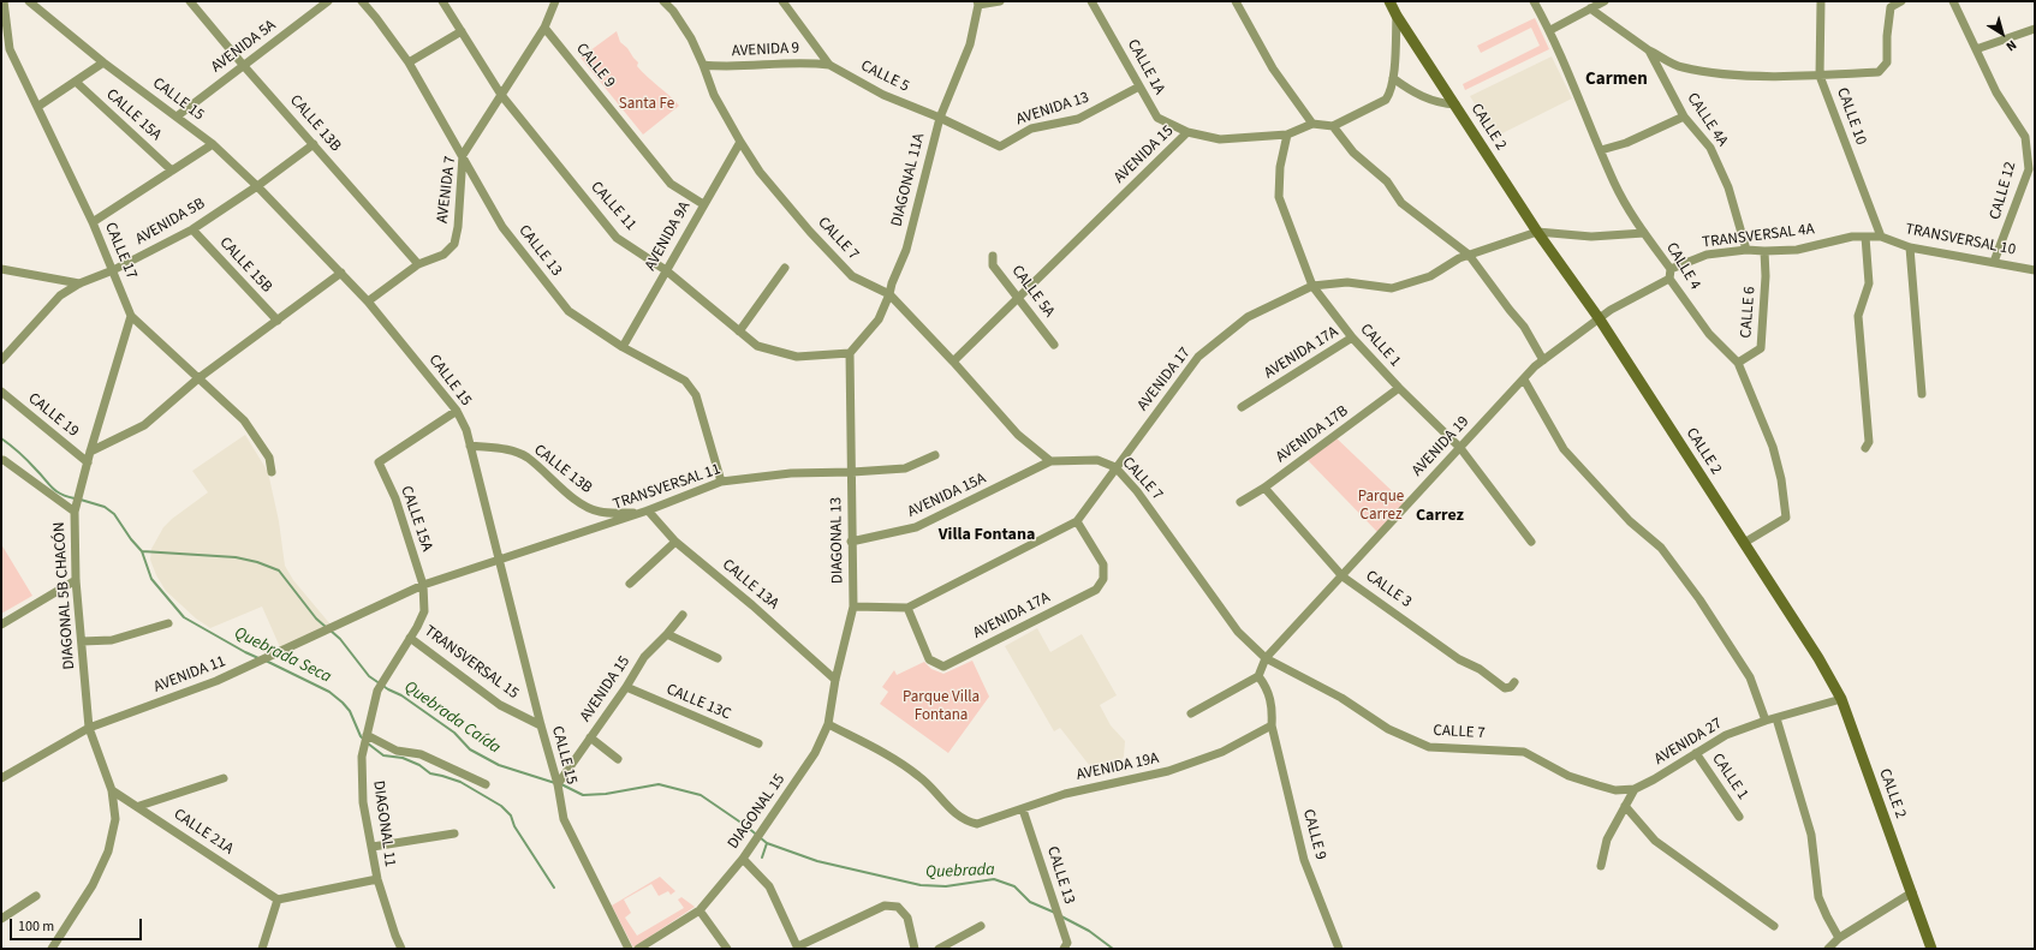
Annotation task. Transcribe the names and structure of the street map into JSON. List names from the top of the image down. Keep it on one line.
{"streets":{"street":["AVENIDA 5A","AVENIDA 9","CALLE 9","CALLE 1A","CALLE 5","CALLE 15","AVENIDA 13","CALLE 15A","CALLE 10","CALLE 4A","CALLE 13B","CALLE 2","AVENIDA 15","DIAGONAL 11A","AVENIDA 7","CALLE 12","CALLE 11","AVENIDA 5B","AVENIDA 9A","TRANSVERSAL 4A","CALLE 7","TRANSVERSAL 10","CALLE 17","CALLE 13","CALLE 15B","CALLE 4","CALLE 5A","CALLE 6","CALLE 1","AVENIDA 17A","AVENIDA 17","CALLE 19","AVENIDA 17B","AVENIDA 19","TRANSVERSAL 11","AVENIDA 15A","DIAGONAL 13","CALLE 13A","CALLE 3","DIAGONAL 5B CHACÓN","TRANSVERSAL 15","AVENIDA 11","CALLE 13C","AVENIDA 27","AVENIDA 19A","DIAGONAL 15","DIAGONAL 11","CALLE 21A"]},"crossings":[["AVENIDA 5A","CALLE 15"],["AVENIDA 5A","CALLE 13B"],["AVENIDA 9","CALLE 5"],["AVENIDA 9","CALLE 7"],["CALLE 9","AVENIDA 7"],["CALLE 9","AVENIDA 9A"],["CALLE 9","AVENIDA 19"],["CALLE 9","AVENIDA 19A"],["CALLE 1A","AVENIDA 13"],["CALLE 1A","AVENIDA 15"],["CALLE 5","AVENIDA 13"],["CALLE 5","DIAGONAL 11A"],["CALLE 15","CALLE 15A"],["CALLE 15","CALLE 13B"],["CALLE 15","AVENIDA 15"],["CALLE 15","AVENIDA 7"],["CALLE 15","AVENIDA 5B"],["CALLE 15","TRANSVERSAL 11"],["CALLE 15","TRANSVERSAL 15"],["CALLE 15","AVENIDA 11"],["CALLE 15A","AVENIDA 11"],["CALLE 15A","DIAGONAL 11"],["CALLE 10","TRANSVERSAL 4A"],["CALLE 10","TRANSVERSAL 10"],["CALLE 4A","TRANSVERSAL 4A"],["CALLE 13B","AVENIDA 7"],["CALLE 13B","AVENIDA 5B"],["CALLE 13B","TRANSVERSAL 11"],["CALLE 2","CALLE 4"],["CALLE 2","AVENIDA 17"],["CALLE 2","AVENIDA 19"],["CALLE 2","AVENIDA 27"],["AVENIDA 15","CALLE 7"],["AVENIDA 15","CALLE 5A"],["AVENIDA 15","CALLE 1"],["AVENIDA 15","CALLE 13C"],["DIAGONAL 11A","CALLE 11"],["DIAGONAL 11A","CALLE 7"],["DIAGONAL 11A","DIAGONAL 13"],["AVENIDA 7","CALLE 11"],["AVENIDA 7","CALLE 13"],["CALLE 12","TRANSVERSAL 10"],["CALLE 11","AVENIDA 9A"],["CALLE 11","DIAGONAL 13"],["AVENIDA 5B","CALLE 17"],["AVENIDA 5B","CALLE 15B"],["AVENIDA 9A","CALLE 7"],["AVENIDA 9A","CALLE 13"],["TRANSVERSAL 4A","TRANSVERSAL 10"],["TRANSVERSAL 4A","CALLE 4"],["TRANSVERSAL 4A","CALLE 6"],["CALLE 7","AVENIDA 17"],["CALLE 7","AVENIDA 19"],["CALLE 7","AVENIDA 15A"],["CALLE 7","AVENIDA 27"],["CALLE 17","DIAGONAL 5B CHACÓN"],["CALLE 13","TRANSVERSAL 11"],["CALLE 13","AVENIDA 19A"],["CALLE 4","CALLE 6"],["CALLE 4","AVENIDA 19"],["CALLE 1","AVENIDA 17A"],["CALLE 1","AVENIDA 17"],["CALLE 1","AVENIDA 17B"],["CALLE 1","AVENIDA 19"],["CALLE 1","AVENIDA 27"],["AVENIDA 17A","AVENIDA 17"],["AVENIDA 17","DIAGONAL 13"],["CALLE 19","DIAGONAL 5B CHACÓN"],["AVENIDA 17B","CALLE 3"],["AVENIDA 19","CALLE 3"],["TRANSVERSAL 11","DIAGONAL 13"],["TRANSVERSAL 11","CALLE 13A"],["TRANSVERSAL 11","AVENIDA 11"],["AVENIDA 15A","DIAGONAL 13"],["DIAGONAL 13","CALLE 13A"],["DIAGONAL 13","AVENIDA 19A"],["DIAGONAL 13","DIAGONAL 15"],["DIAGONAL 5B CHACÓN","AVENIDA 11"],["DIAGONAL 5B CHACÓN","CALLE 21A"],["TRANSVERSAL 15","DIAGONAL 11"],["AVENIDA 11","DIAGONAL 11"],["AVENIDA 19A","DIAGONAL 15"]],"districts":["Carmen","Carrez","Villa Fontana"],"water":["Quebrada Seca","Quebrada Caída","Quebrada"],"parks":["Santa Fe","Parque Carrez","Parque Villa Fontana"],"scale_bar":"100 m","north":"bottom right"}
